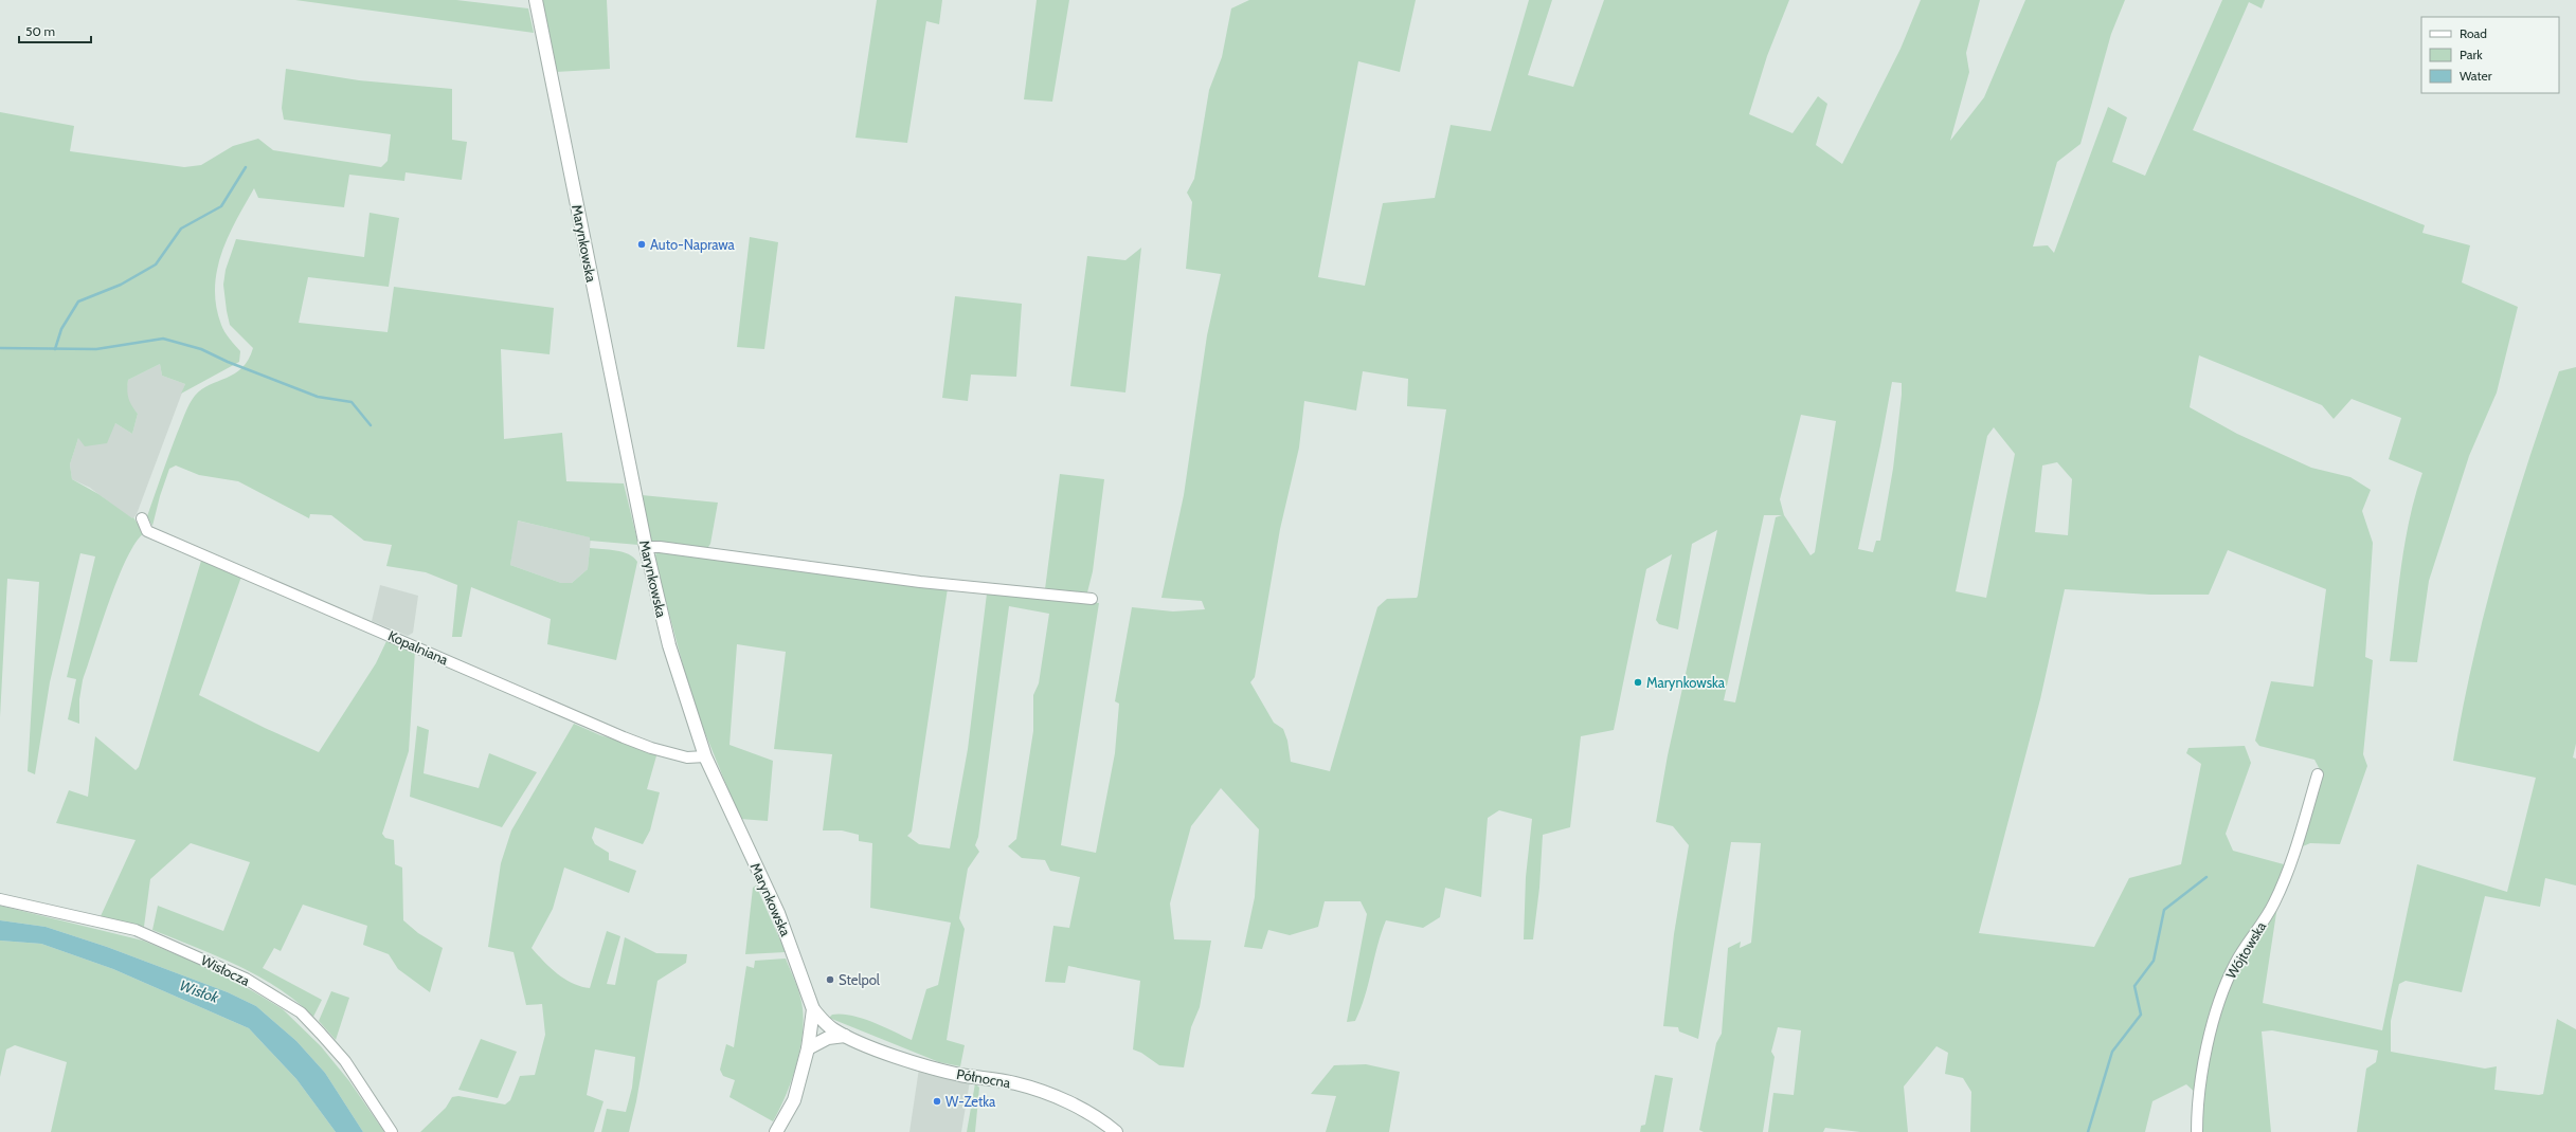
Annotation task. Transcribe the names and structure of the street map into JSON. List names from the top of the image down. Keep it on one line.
{"streets":{"street":["Marynkowska","Kopalniana","Wójtowska","Wisłocza","Północna"]},"crossings":[["Marynkowska","Kopalniana"],["Marynkowska","Północna"]],"water":["Wisłok"],"places":["Auto-Naprawa","Marynkowska","Stelpol","W-Zetka"],"legend":["Road","Park","Water"],"scale_bar":"50 m"}
